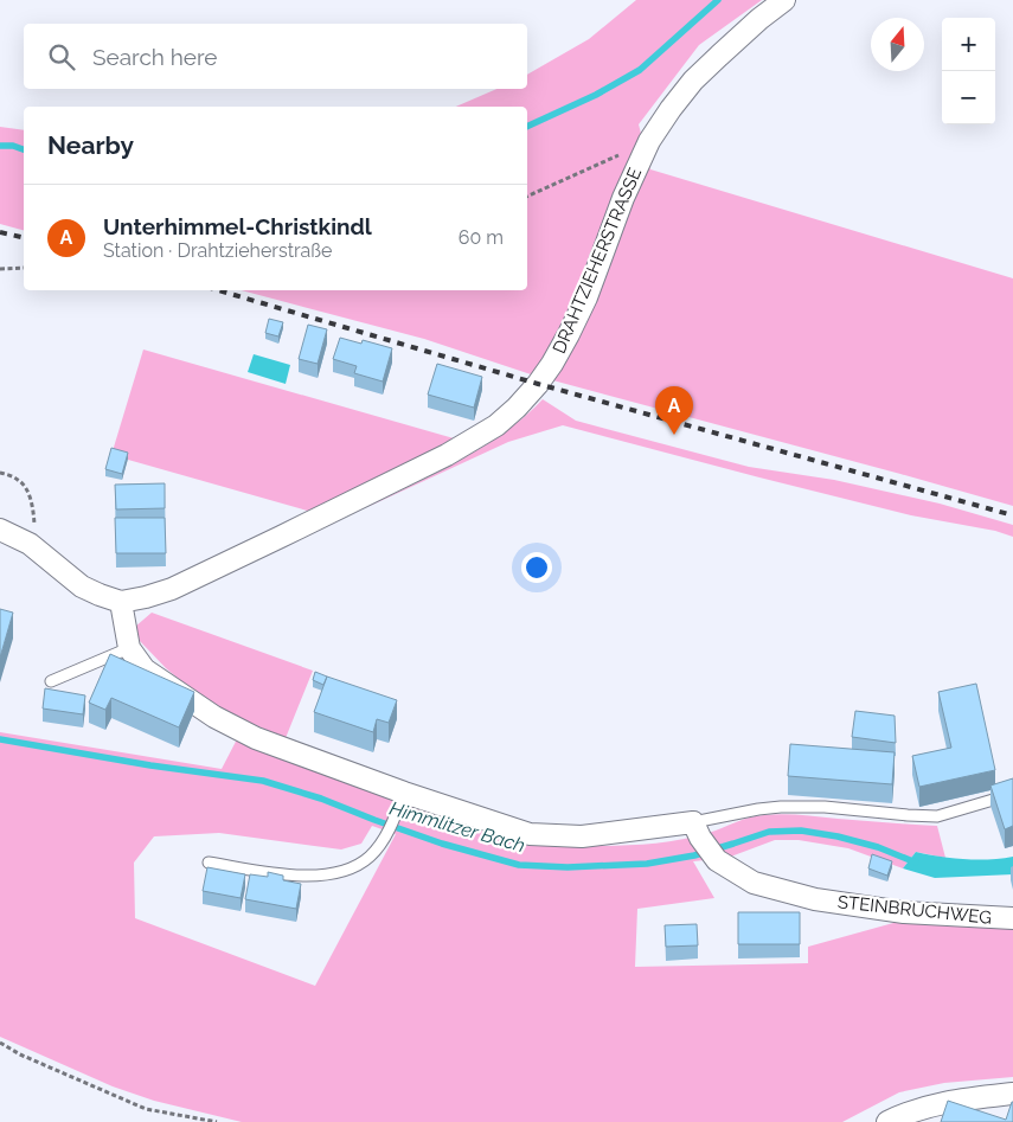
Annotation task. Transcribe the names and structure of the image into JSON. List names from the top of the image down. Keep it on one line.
{"streets":{"street":["DRAHTZIEHERSTRASSE","STEINBRUCHWEG"]},"water":["Himmlitzer Bach"],"north":"top","page":{"map_buttons":["+","−"],"search":"Search here","heading":"Nearby","list":[{"mark":"A","name":"Unterhimmel-Christkindl","note":"Station · Drahtzieherstraße","value":"60 m"}],"pins":"A"}}
